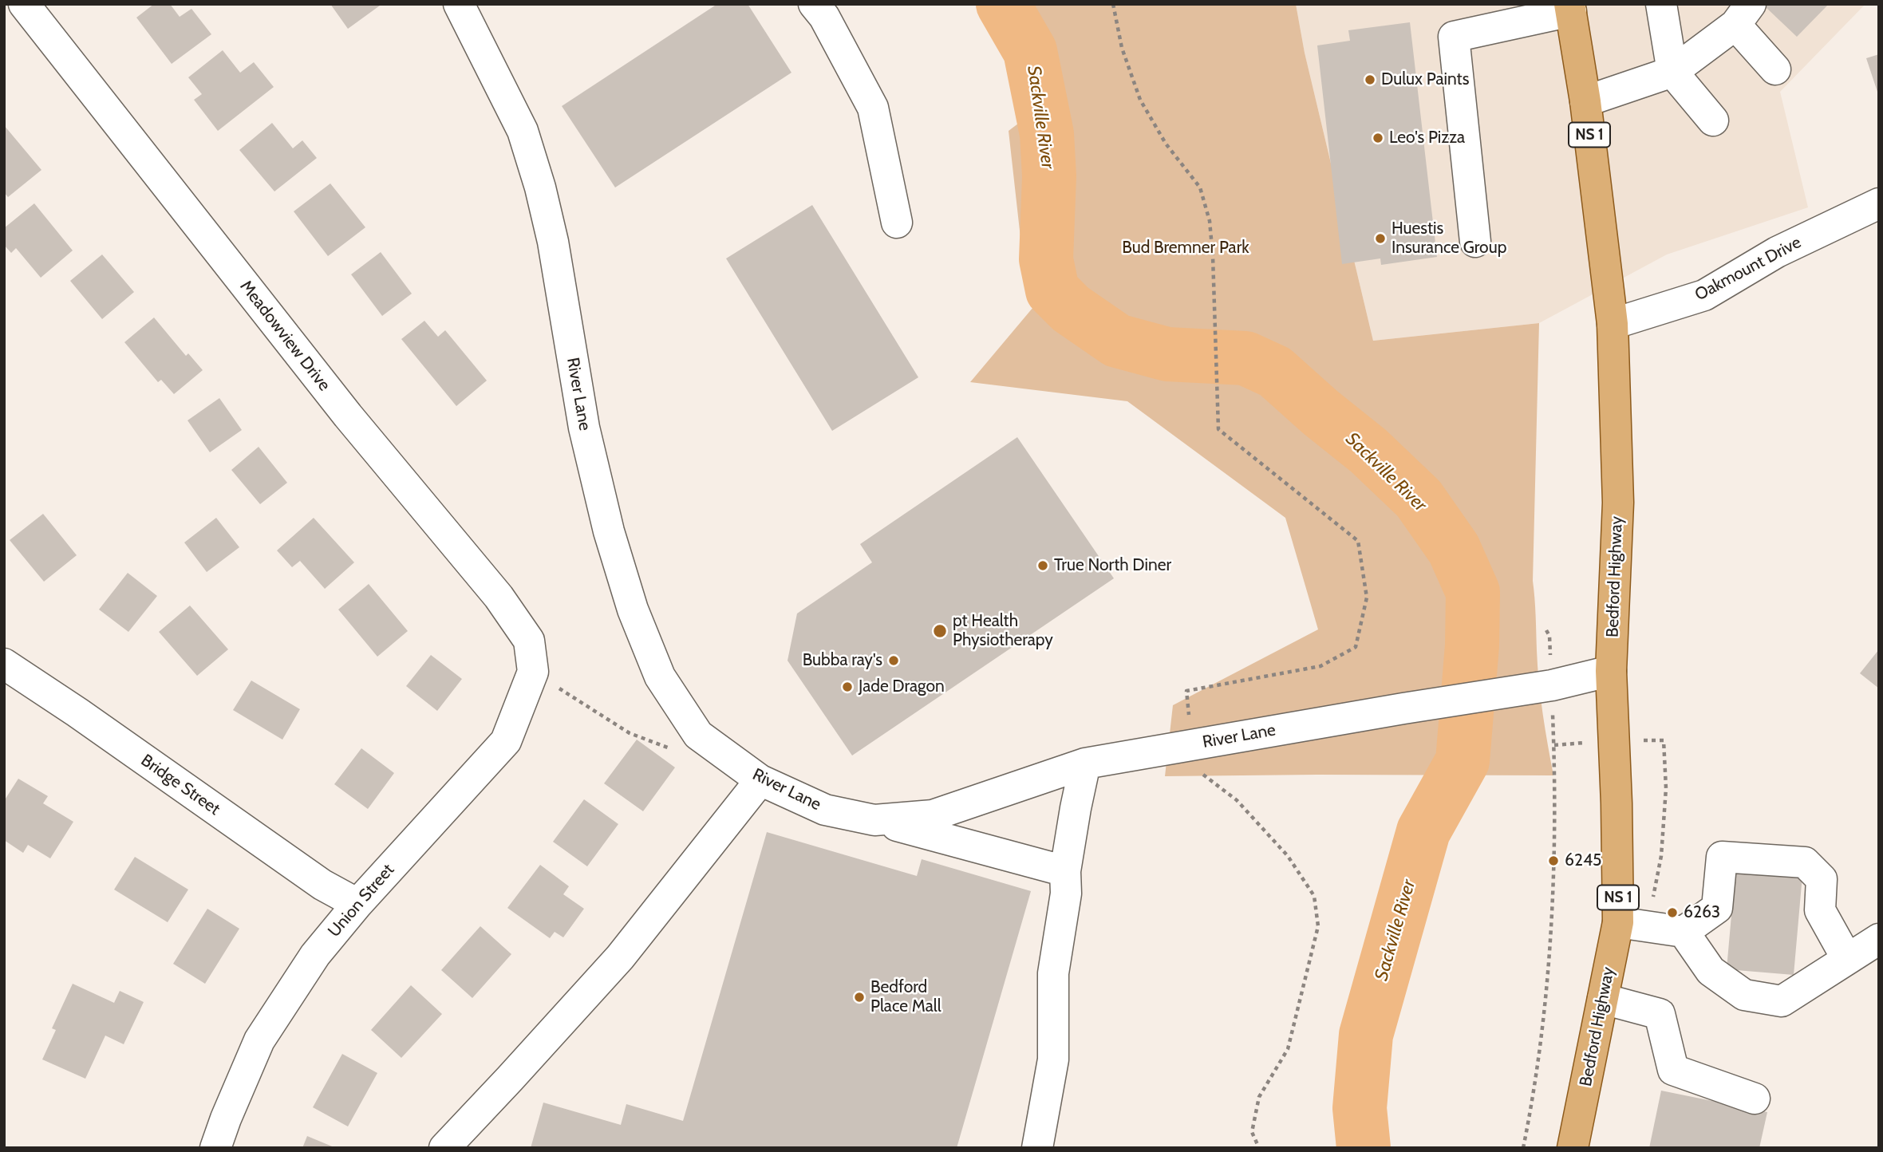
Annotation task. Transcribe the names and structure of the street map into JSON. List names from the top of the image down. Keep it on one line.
{"streets":{"main road":["NS 1","Bedford Highway"],"street":["Oakmount Drive","Meadowview Drive","River Lane","Bridge Street","Union Street"]},"crossings":[["Oakmount Drive","Bedford Highway"],["Meadowview Drive","Union Street"],["River Lane","Bedford Highway"],["Bridge Street","Union Street"]],"water":["Sackville River"],"parks":["Bud Bremner Park"],"places":["Dulux Paints","Leo's Pizza","Huestis Insurance Group","True North Diner","pt Health Physiotherapy","Bubba ray's","Jade Dragon","6245","6263","Bedford Place Mall"]}
